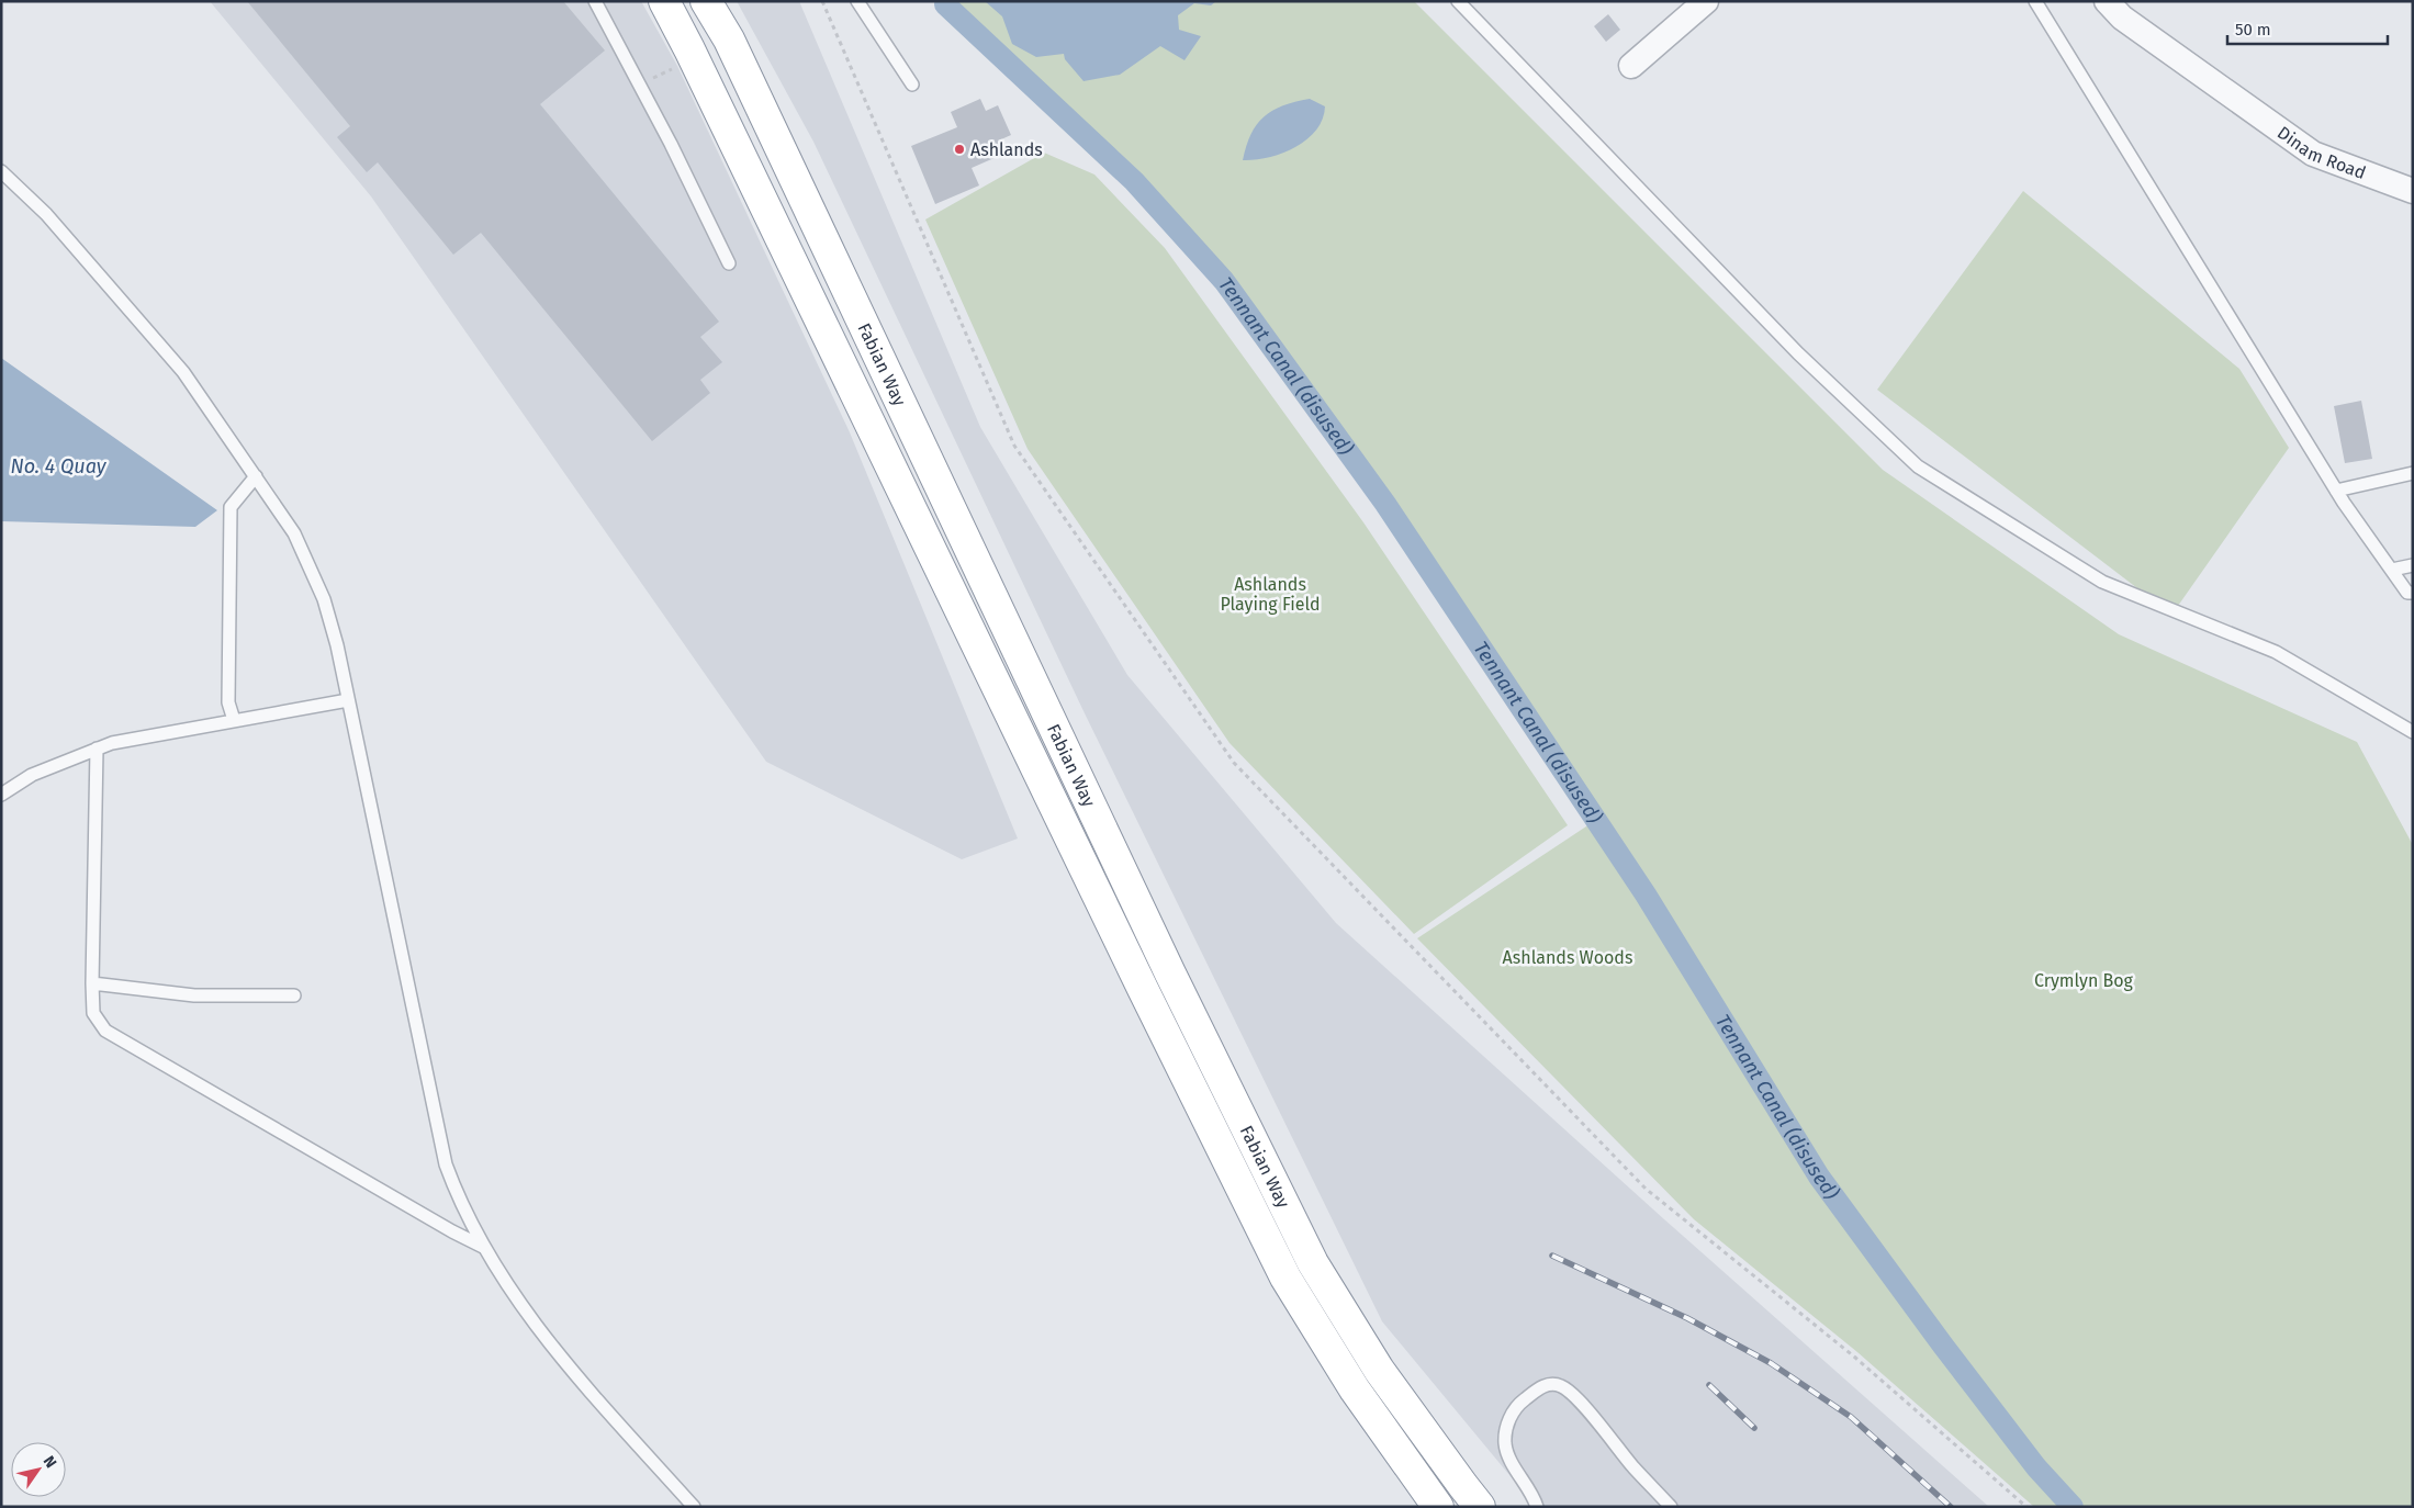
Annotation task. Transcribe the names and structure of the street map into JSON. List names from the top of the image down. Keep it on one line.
{"streets":{"highway":["Fabian Way"],"street":["Dinam Road"]},"water":["Tennant Canal (disused)","No. 4 Quay"],"parks":["Ashlands Playing Field","Ashlands Woods","Crymlyn Bog"],"places":["Ashlands"],"scale_bar":"50 m","north":"top right"}
